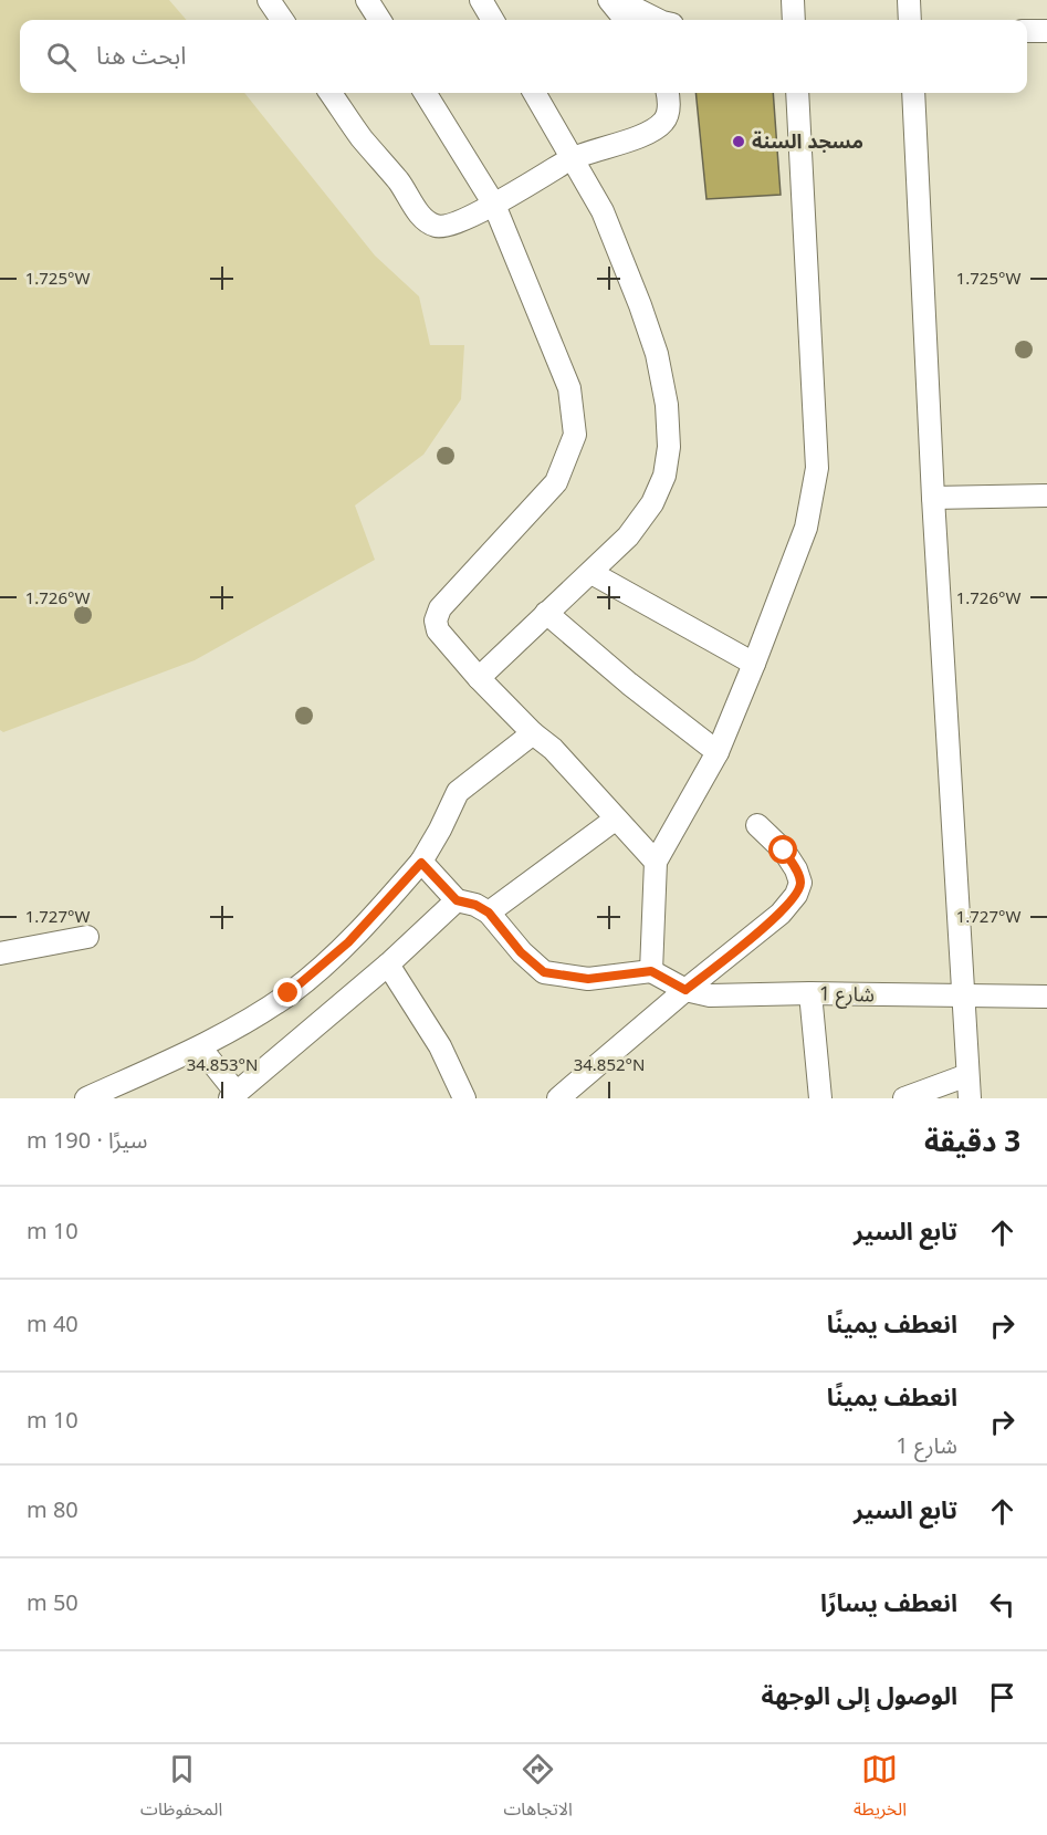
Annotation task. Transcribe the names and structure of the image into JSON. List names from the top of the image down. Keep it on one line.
{"streets":{"street":["شارع 1"]},"places":["مسجد السنة"],"page":{"search":"ابحث هنا","heading":["3 دقيقة","سيرًا · 190 m"],"list":[["تابع السير","10 m"],["انعطف يمينًا","40 m"],["انعطف يمينًا","شارع 1","10 m"],["تابع السير","80 m"],["انعطف يسارًا","50 m"],"الوصول إلى الوجهة"],"nav":["الخريطة","الاتجاهات","المحفوظات"]},"coordinates":["1.725°W","1.726°W","1.727°W","34.853°N","34.852°N"]}
